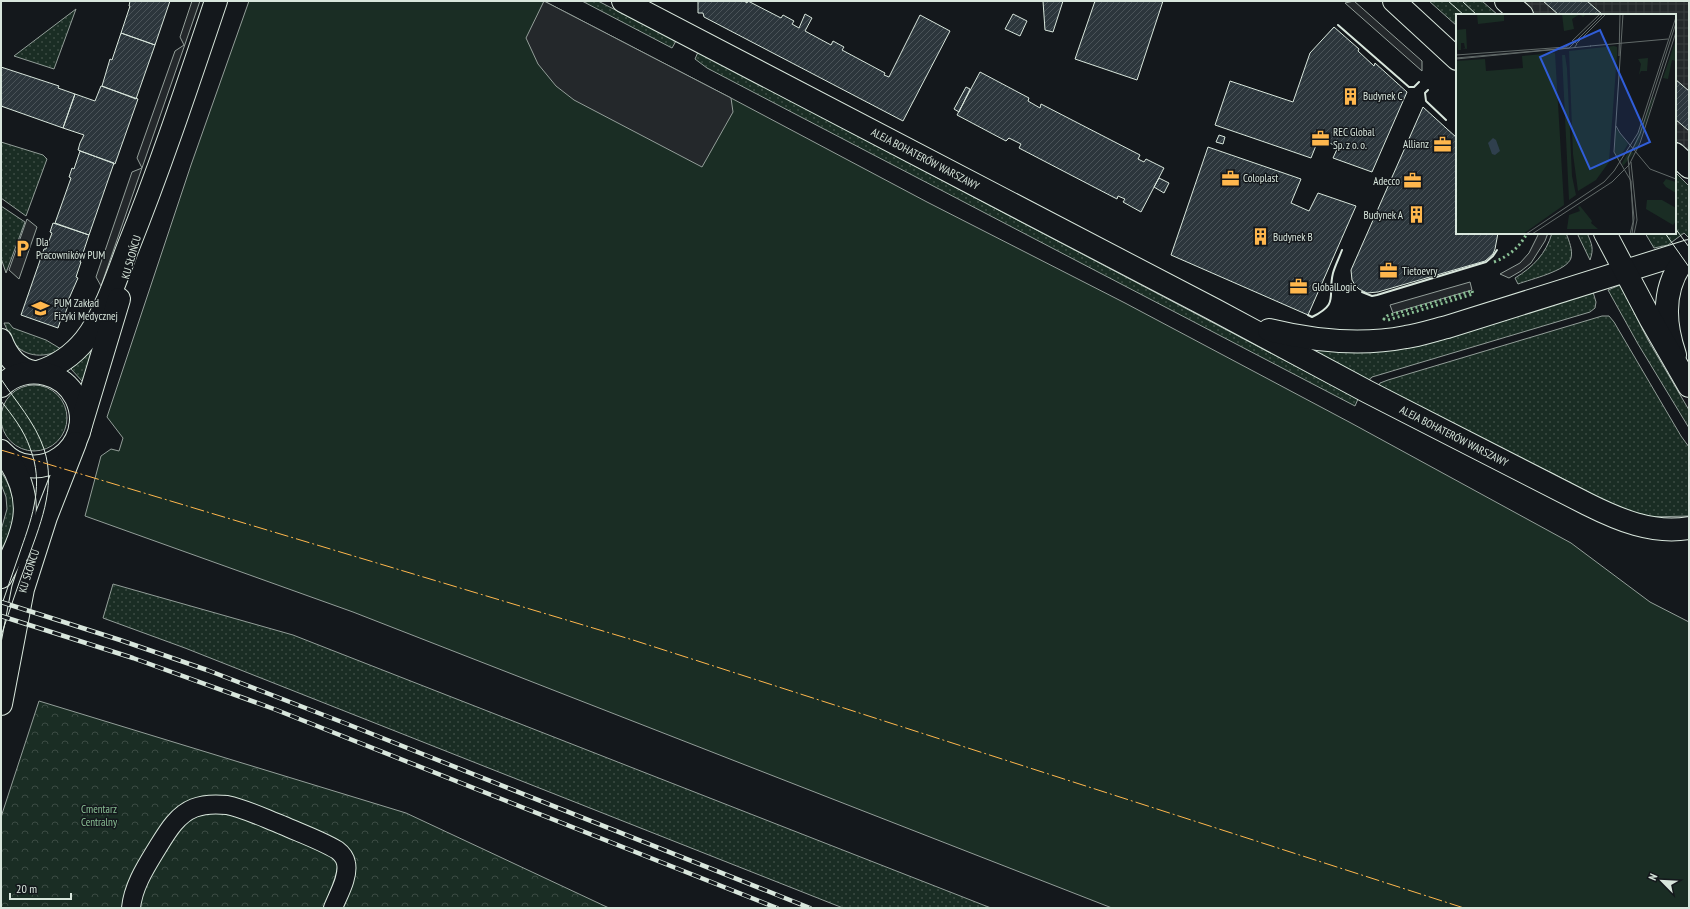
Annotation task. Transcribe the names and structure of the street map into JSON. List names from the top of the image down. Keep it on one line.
{"streets":{"street":["ALEJA BOHATERÓW WARSZAWY","KU SŁOŃCU"]},"parks":["Cmentarz Centralny"],"places":{"building":["Budynek C","Budynek A","Budynek B"],"office":["REC Global Sp. z o. o.","Allianz","Coloplast","Adecco","Tietoevry","GlobalLogic"],"parking":["Dla Pracowników PUM"],"school or university":["PUM Zakład Fizyki Medycznej"]},"scale_bar":"20 m","north":"top left"}
